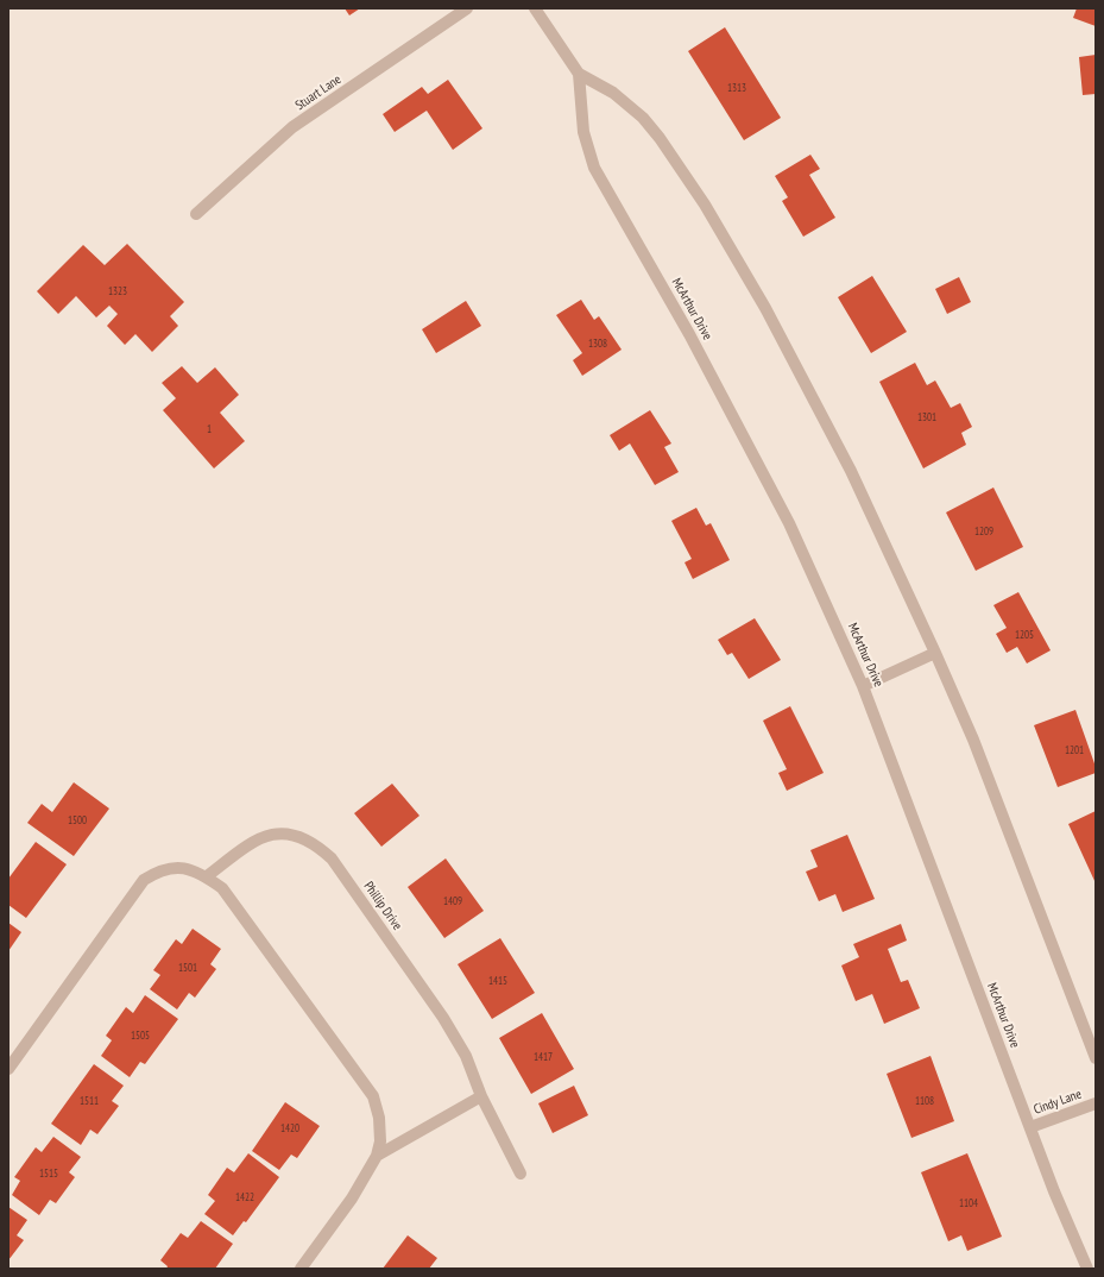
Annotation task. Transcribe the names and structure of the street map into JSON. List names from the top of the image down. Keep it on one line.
{"streets":{"street":["Stuart Lane","McArthur Drive","Phillip Drive","Cindy Lane"]},"crossings":[["McArthur Drive","Cindy Lane"]],"house_numbers":["1313","1323","1308","1301","1","1209","1205","1201","1500","1409","1501","1415","1505","1417","1511","1108","1420","1515","1422","1104"]}
